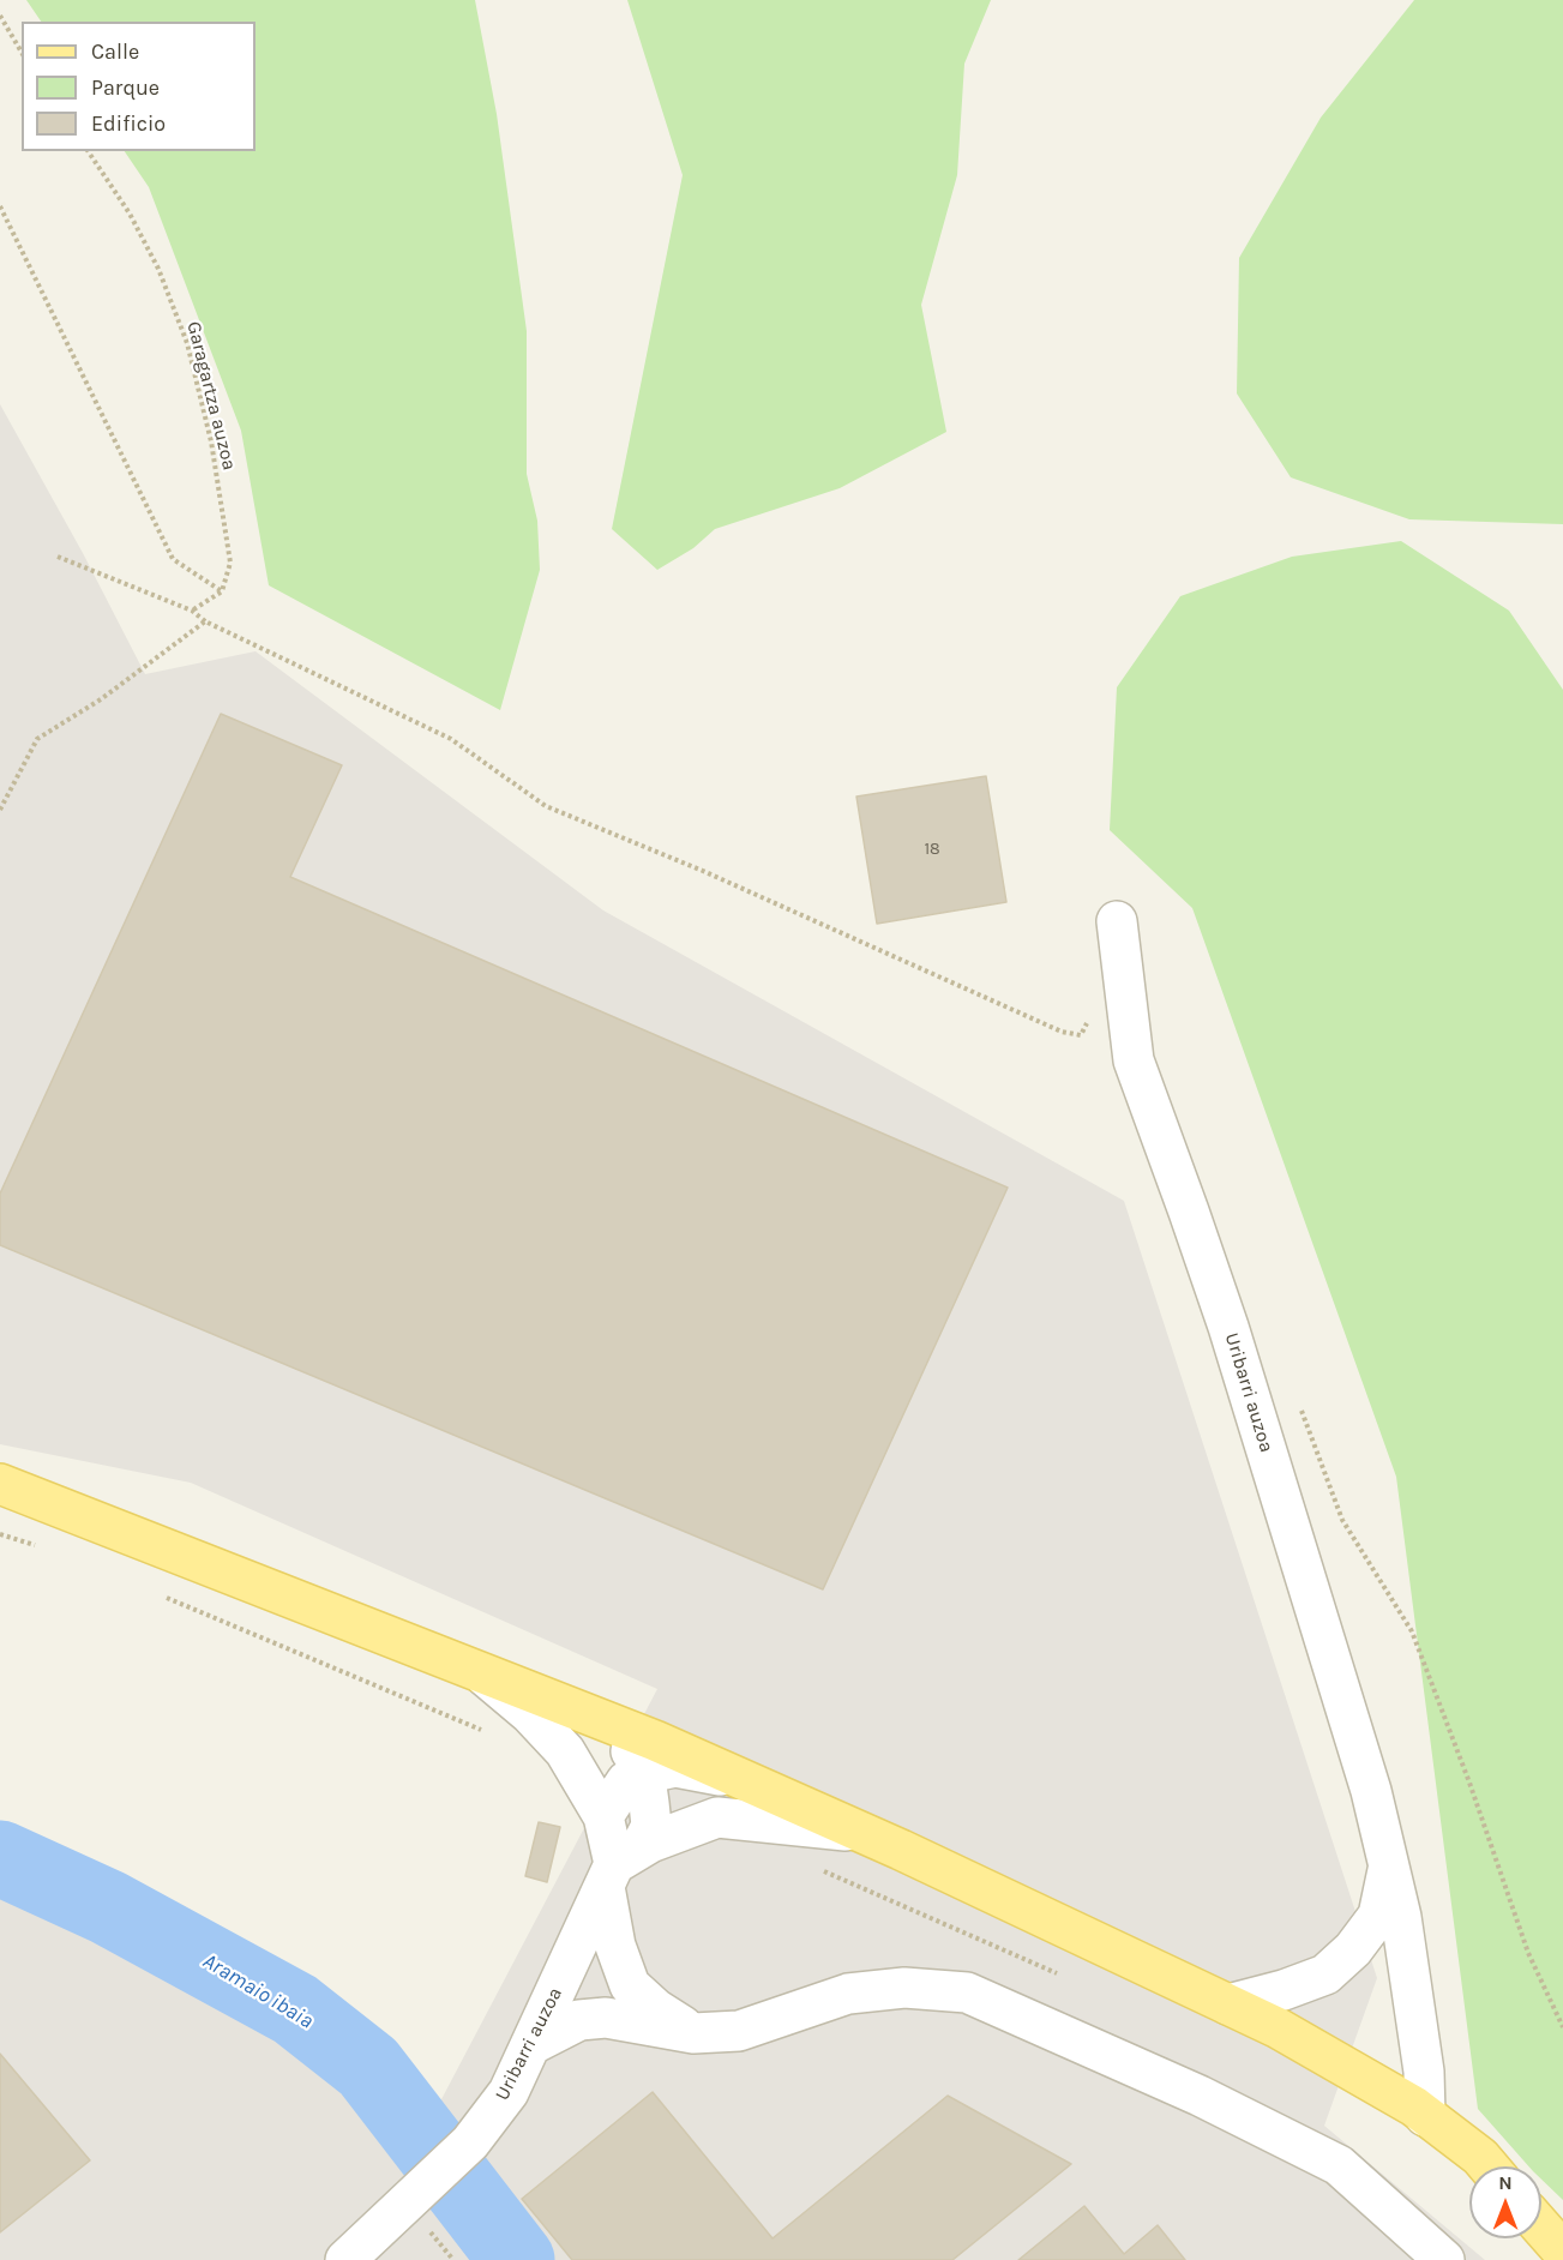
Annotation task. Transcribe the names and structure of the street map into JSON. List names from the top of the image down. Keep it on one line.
{"streets":{"street":["Uribarri auzoa"],"path":["Garagartza auzoa"]},"water":["Aramaio ibaia"],"house_numbers":["18"],"legend":["Calle","Parque","Edificio"],"north":"top"}
